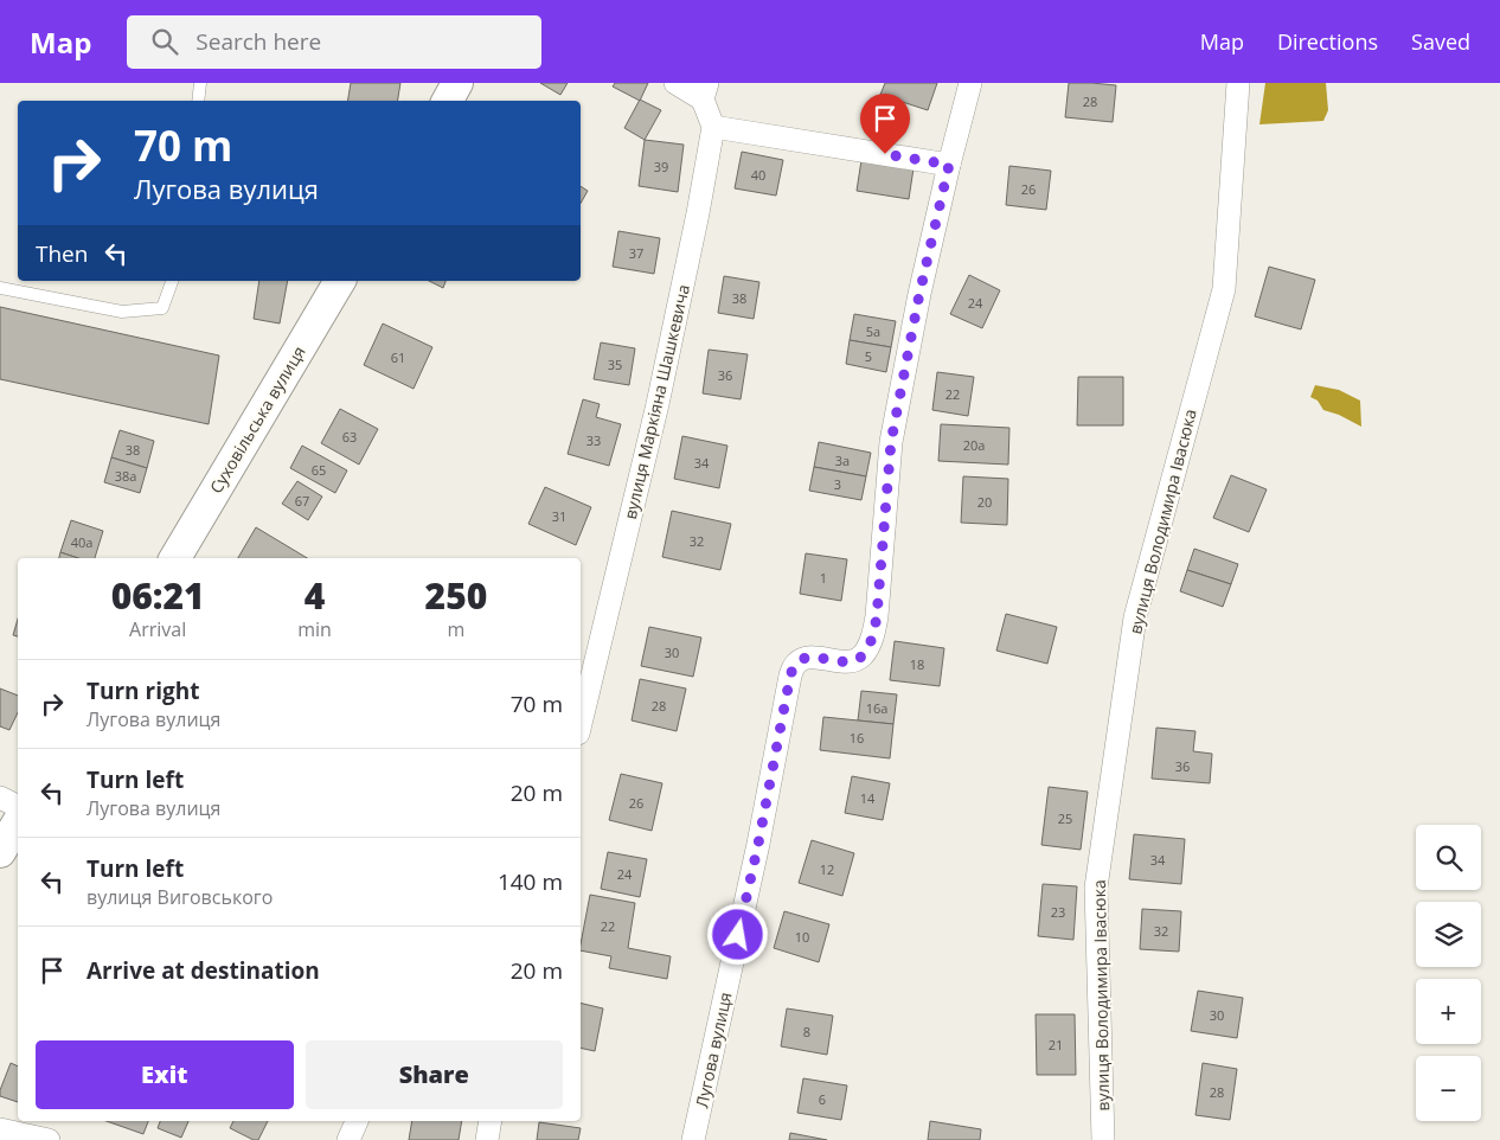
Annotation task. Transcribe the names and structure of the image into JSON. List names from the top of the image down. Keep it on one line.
{"streets":{"street":["вулиця Маркіяна Шашкевича","Суховільська вулиця","вулиця Володимира Івасюка","Лугова вулиця"]},"house_numbers":["28","39","40","26","37","38","24","5а","5","61","35","36","22","63","33","20а","38","3а","34","65","38а","3","67","20","31","32","40а","1","30","18","28","16а","16","36","14","26","25","34","12","24","23","22","32","10","30","8","21","28","6"],"page":{"header":"Map","search":"Search here","nav":["Map","Directions","Saved"],"turn":["70 m","Лугова вулиця"],"then":"Then","eta":["06:21","Arrival","4","min","250","m"],"list":[{"name":"Turn right","note":"Лугова вулиця","value":"70 m"},{"name":"Turn left","note":"Лугова вулиця","value":"20 m"},{"name":"Turn left","note":"вулиця Виговського","value":"140 m"},{"name":"Arrive at destination","value":"20 m"}],"map_buttons":["+","−"],"buttons":["Exit","Share"]}}
